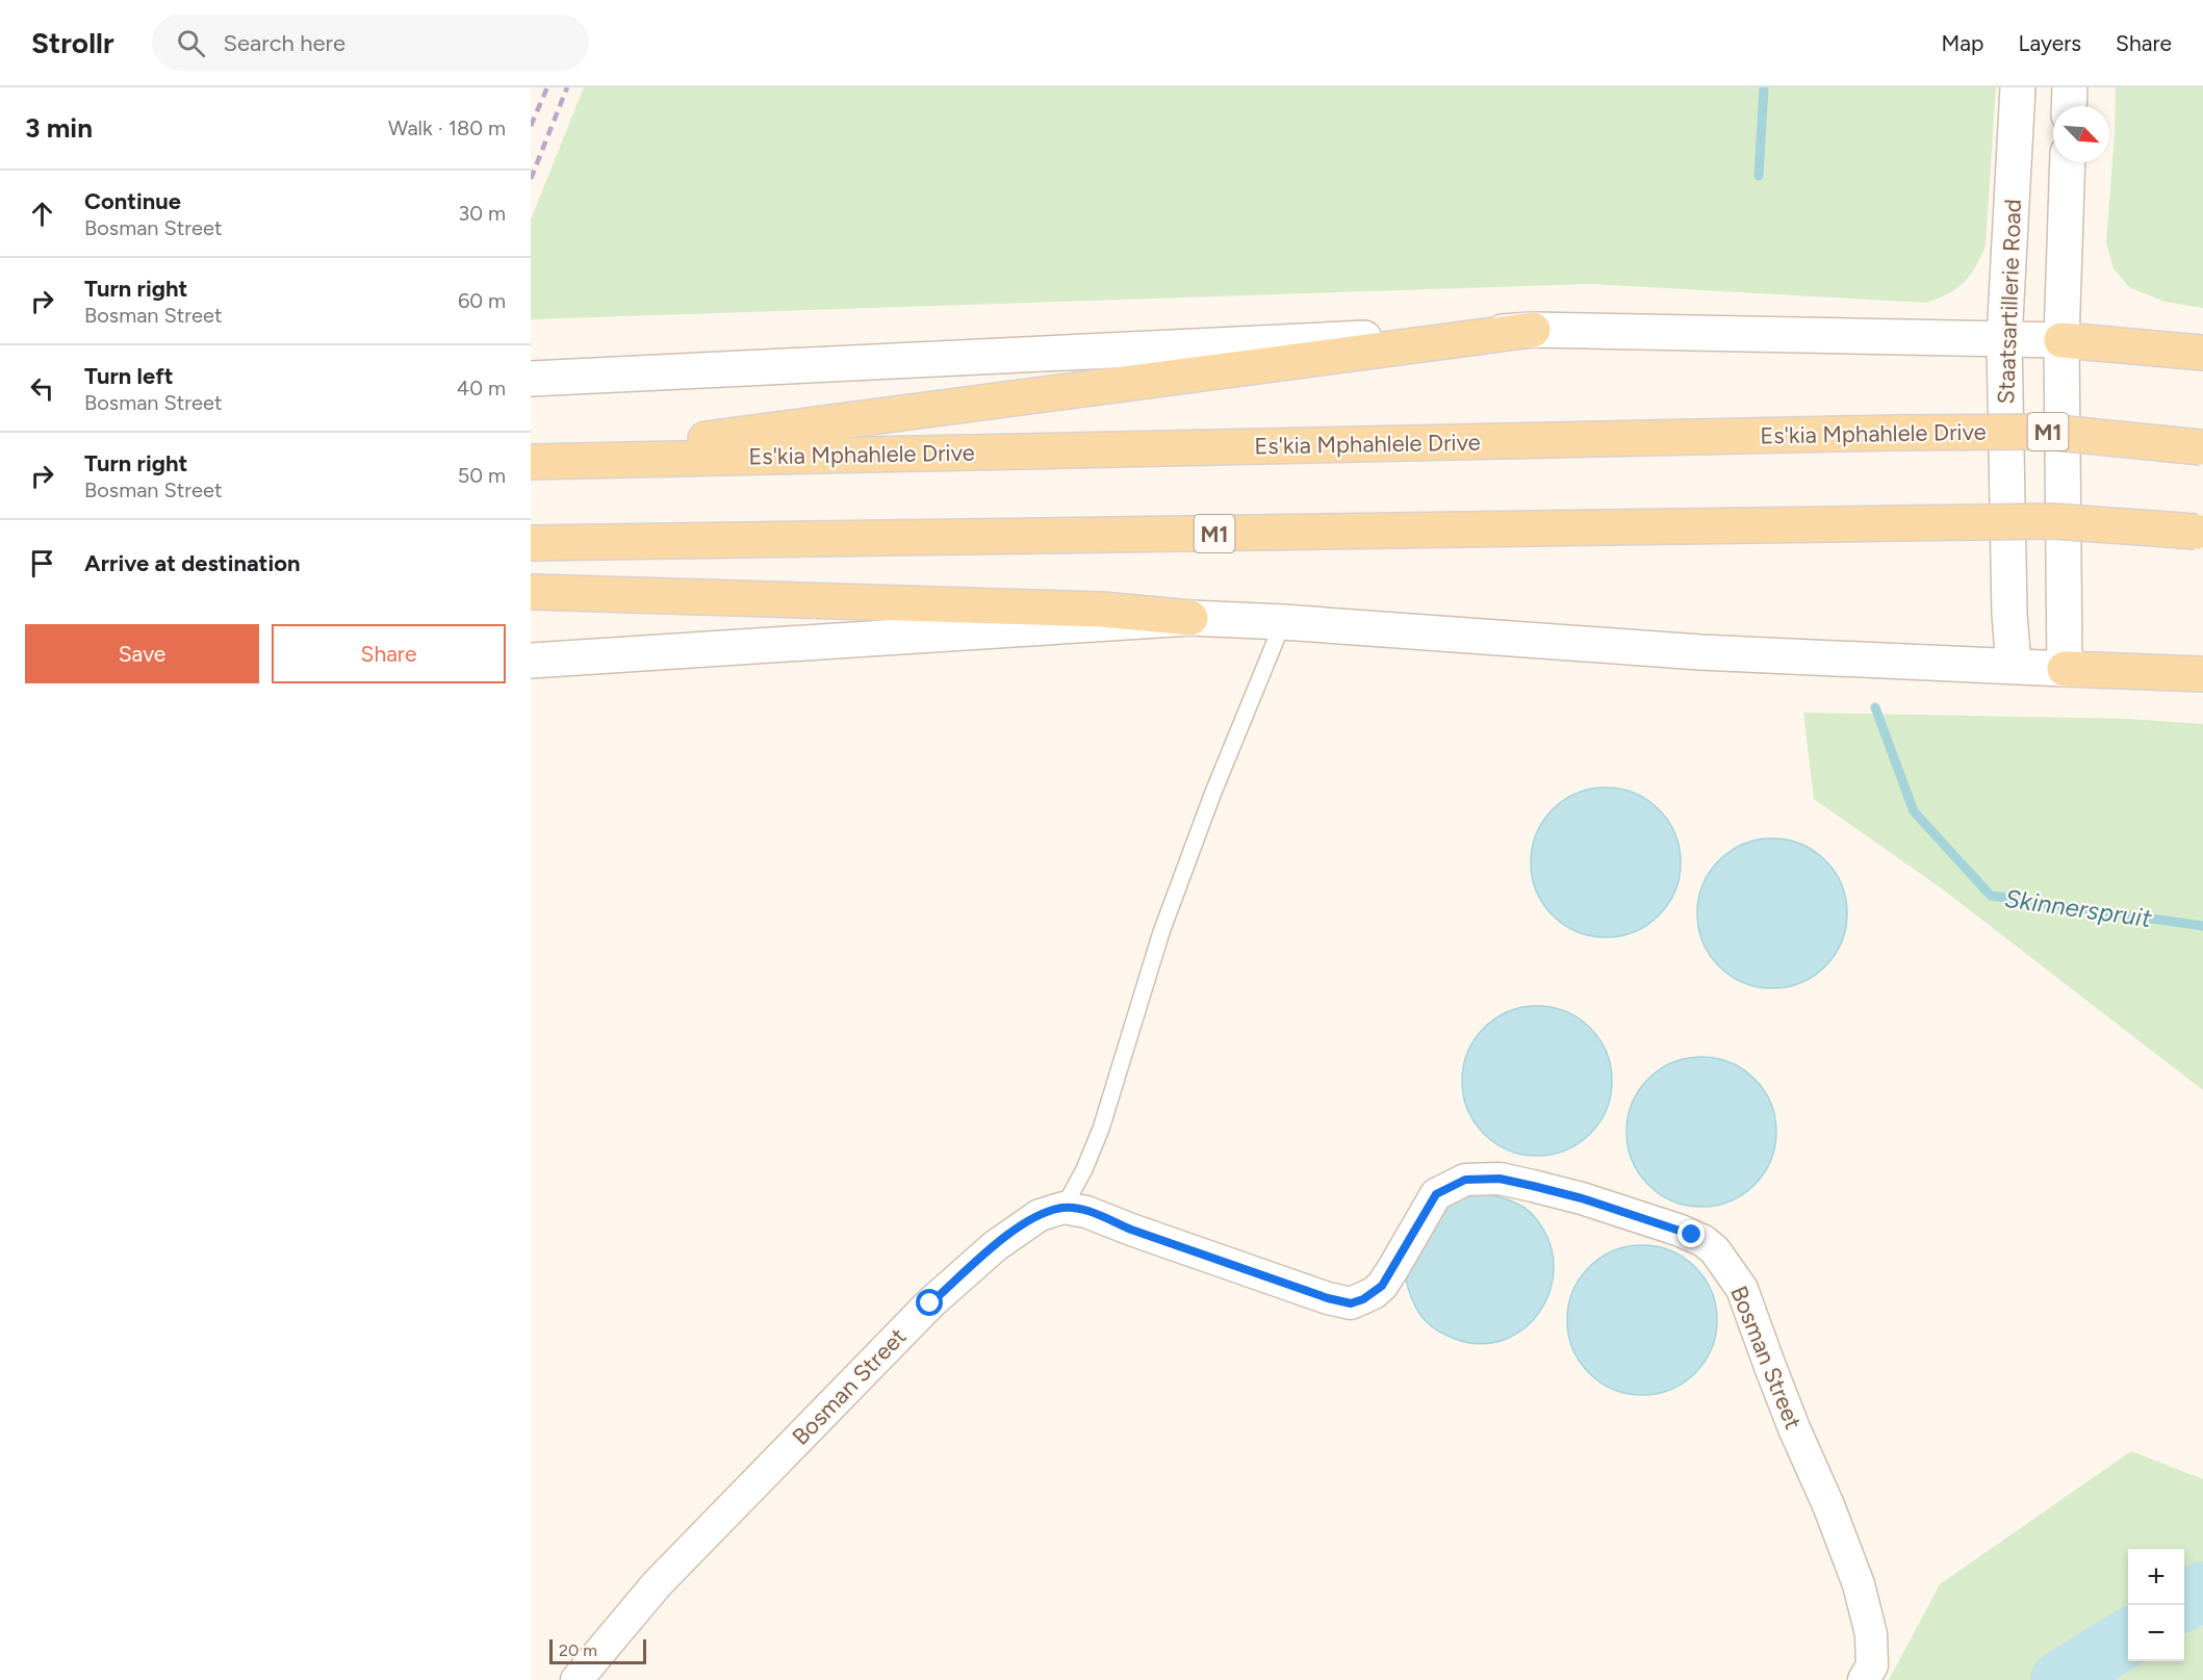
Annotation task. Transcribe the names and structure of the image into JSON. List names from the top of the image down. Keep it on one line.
{"streets":{"main road":["M1","Es'kia Mphahlele Drive"],"street":["Staatsartillerie Road","Bosman Street"]},"water":["Skinnerspruit"],"scale_bar":"20 m","north":"bottom right","page":{"header":"Strollr","search":"Search here","nav":["Map","Layers","Share"],"heading":["3 min","Walk · 180 m"],"list":[["Continue","Bosman Street","30 m"],["Turn right","Bosman Street","60 m"],["Turn left","Bosman Street","40 m"],["Turn right","Bosman Street","50 m"],"Arrive at destination"],"buttons":["Save","Share"],"map_buttons":["+","−"],"scale":"20 m"}}
